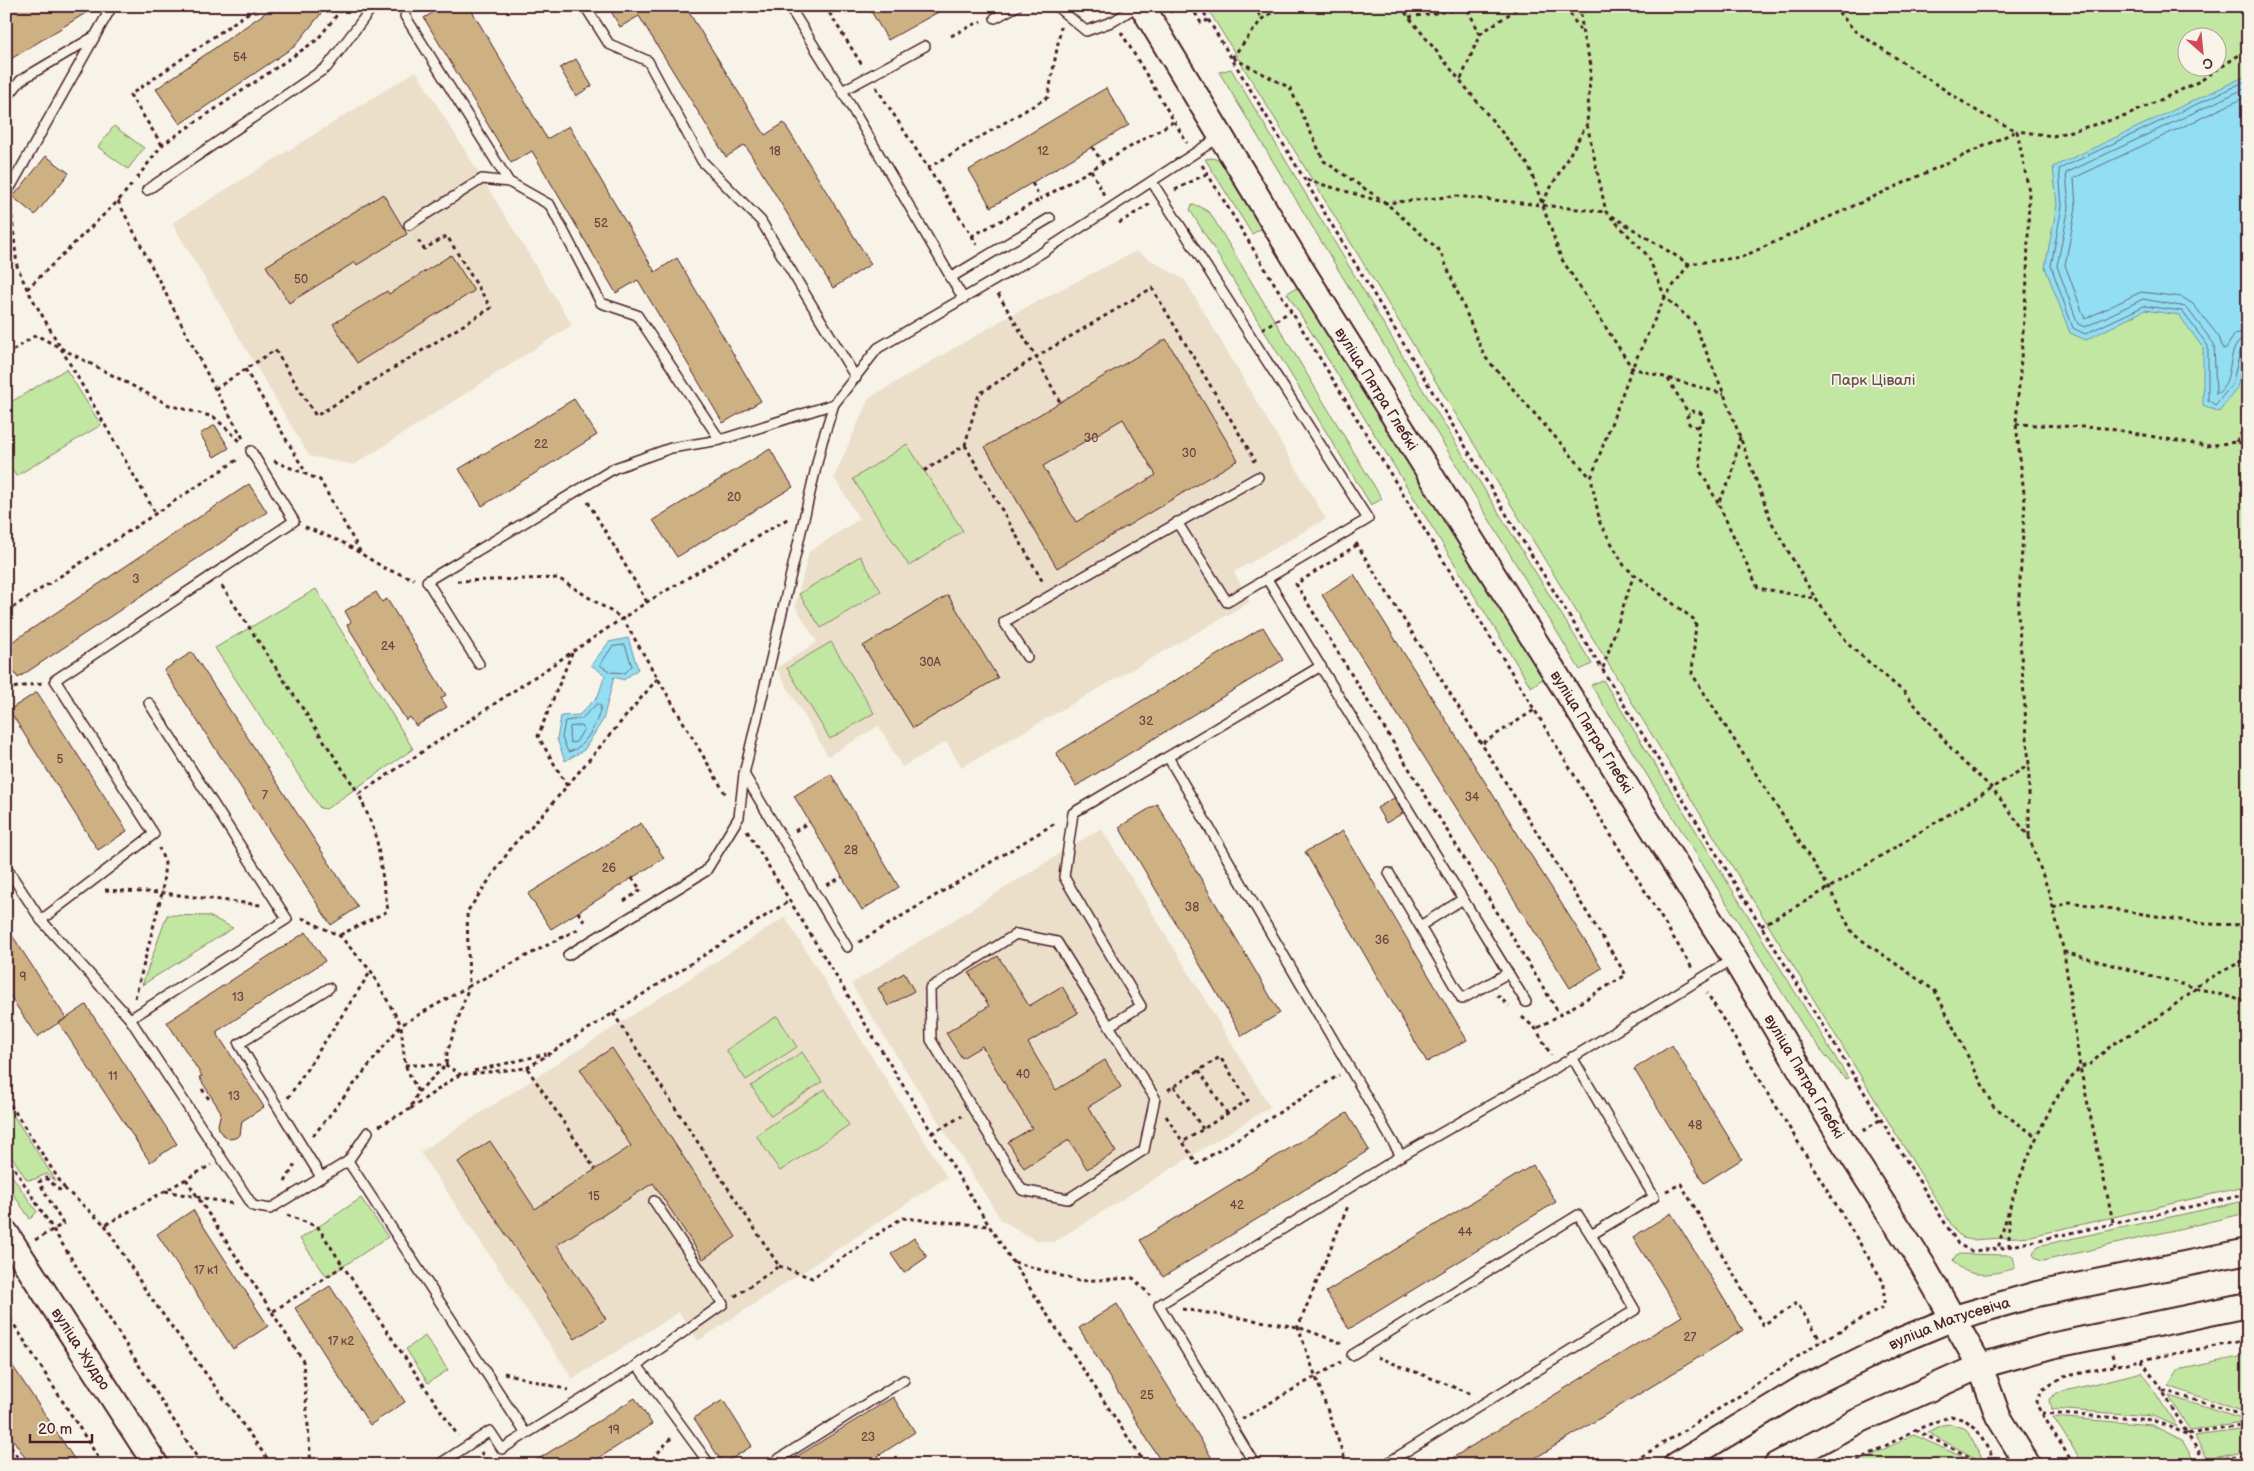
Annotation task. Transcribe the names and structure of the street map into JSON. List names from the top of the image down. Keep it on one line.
{"streets":{"main road":["вуліца Пятра Глебкі","вуліца Матусевіча","вуліца Жудро"]},"crossings":[["вуліца Пятра Глебкі","вуліца Матусевіча"]],"parks":["Парк Цівалі"],"house_numbers":["54","18","12","52","50","30","22","30","20","3","24","30А","32","5","7","34","28","26","38","36","9","13","40","11","13","48","15","42","44","17 к1","27","17 к2","25","19","23"],"scale_bar":"20 m","north":"bottom right"}
